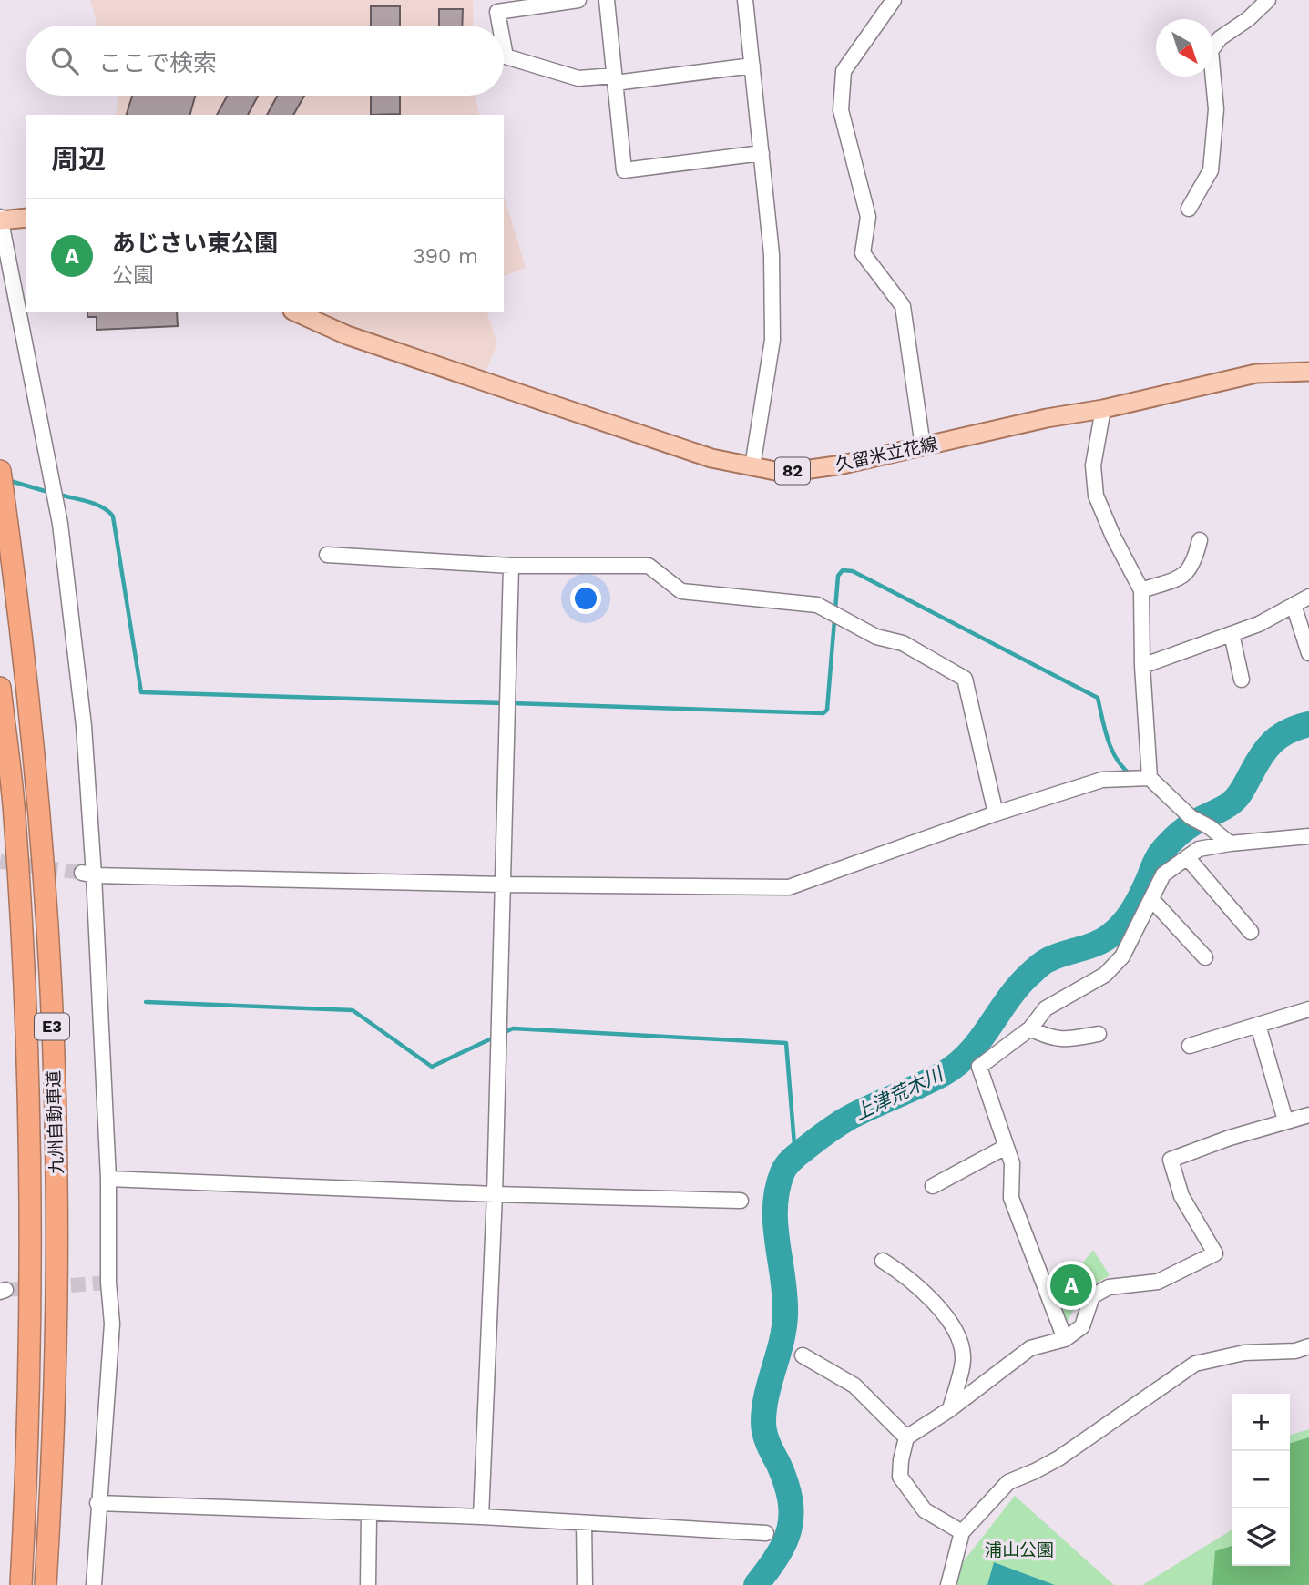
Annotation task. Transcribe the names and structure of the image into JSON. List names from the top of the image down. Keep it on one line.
{"streets":{"highway":["E3","九州自動車道"],"main road":["久留米立花線","82"]},"water":["上津荒木川"],"parks":["浦山公園"],"north":"bottom right","page":{"search":"ここで検索","heading":"周辺","list":[{"mark":"A","name":"あじさい東公園","note":"公園","value":"390 m"}],"pins":"A","map_buttons":["+","−"]}}
